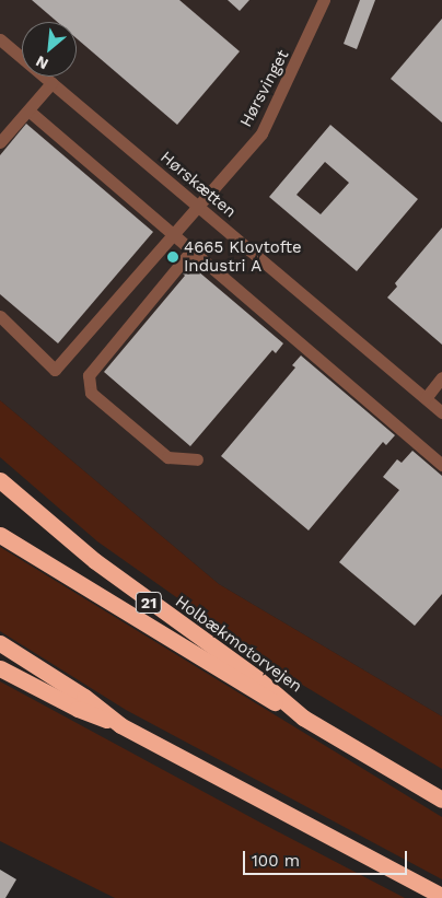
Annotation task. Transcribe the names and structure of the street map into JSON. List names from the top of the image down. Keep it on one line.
{"streets":{"highway":["21","Holbækmotorvejen"],"street":["Hørsvinget","Hørskætten"]},"crossings":[["Hørsvinget","Hørskætten"]],"places":["4665 Klovtofte Industri A"],"scale_bar":"100 m","north":"bottom left"}
